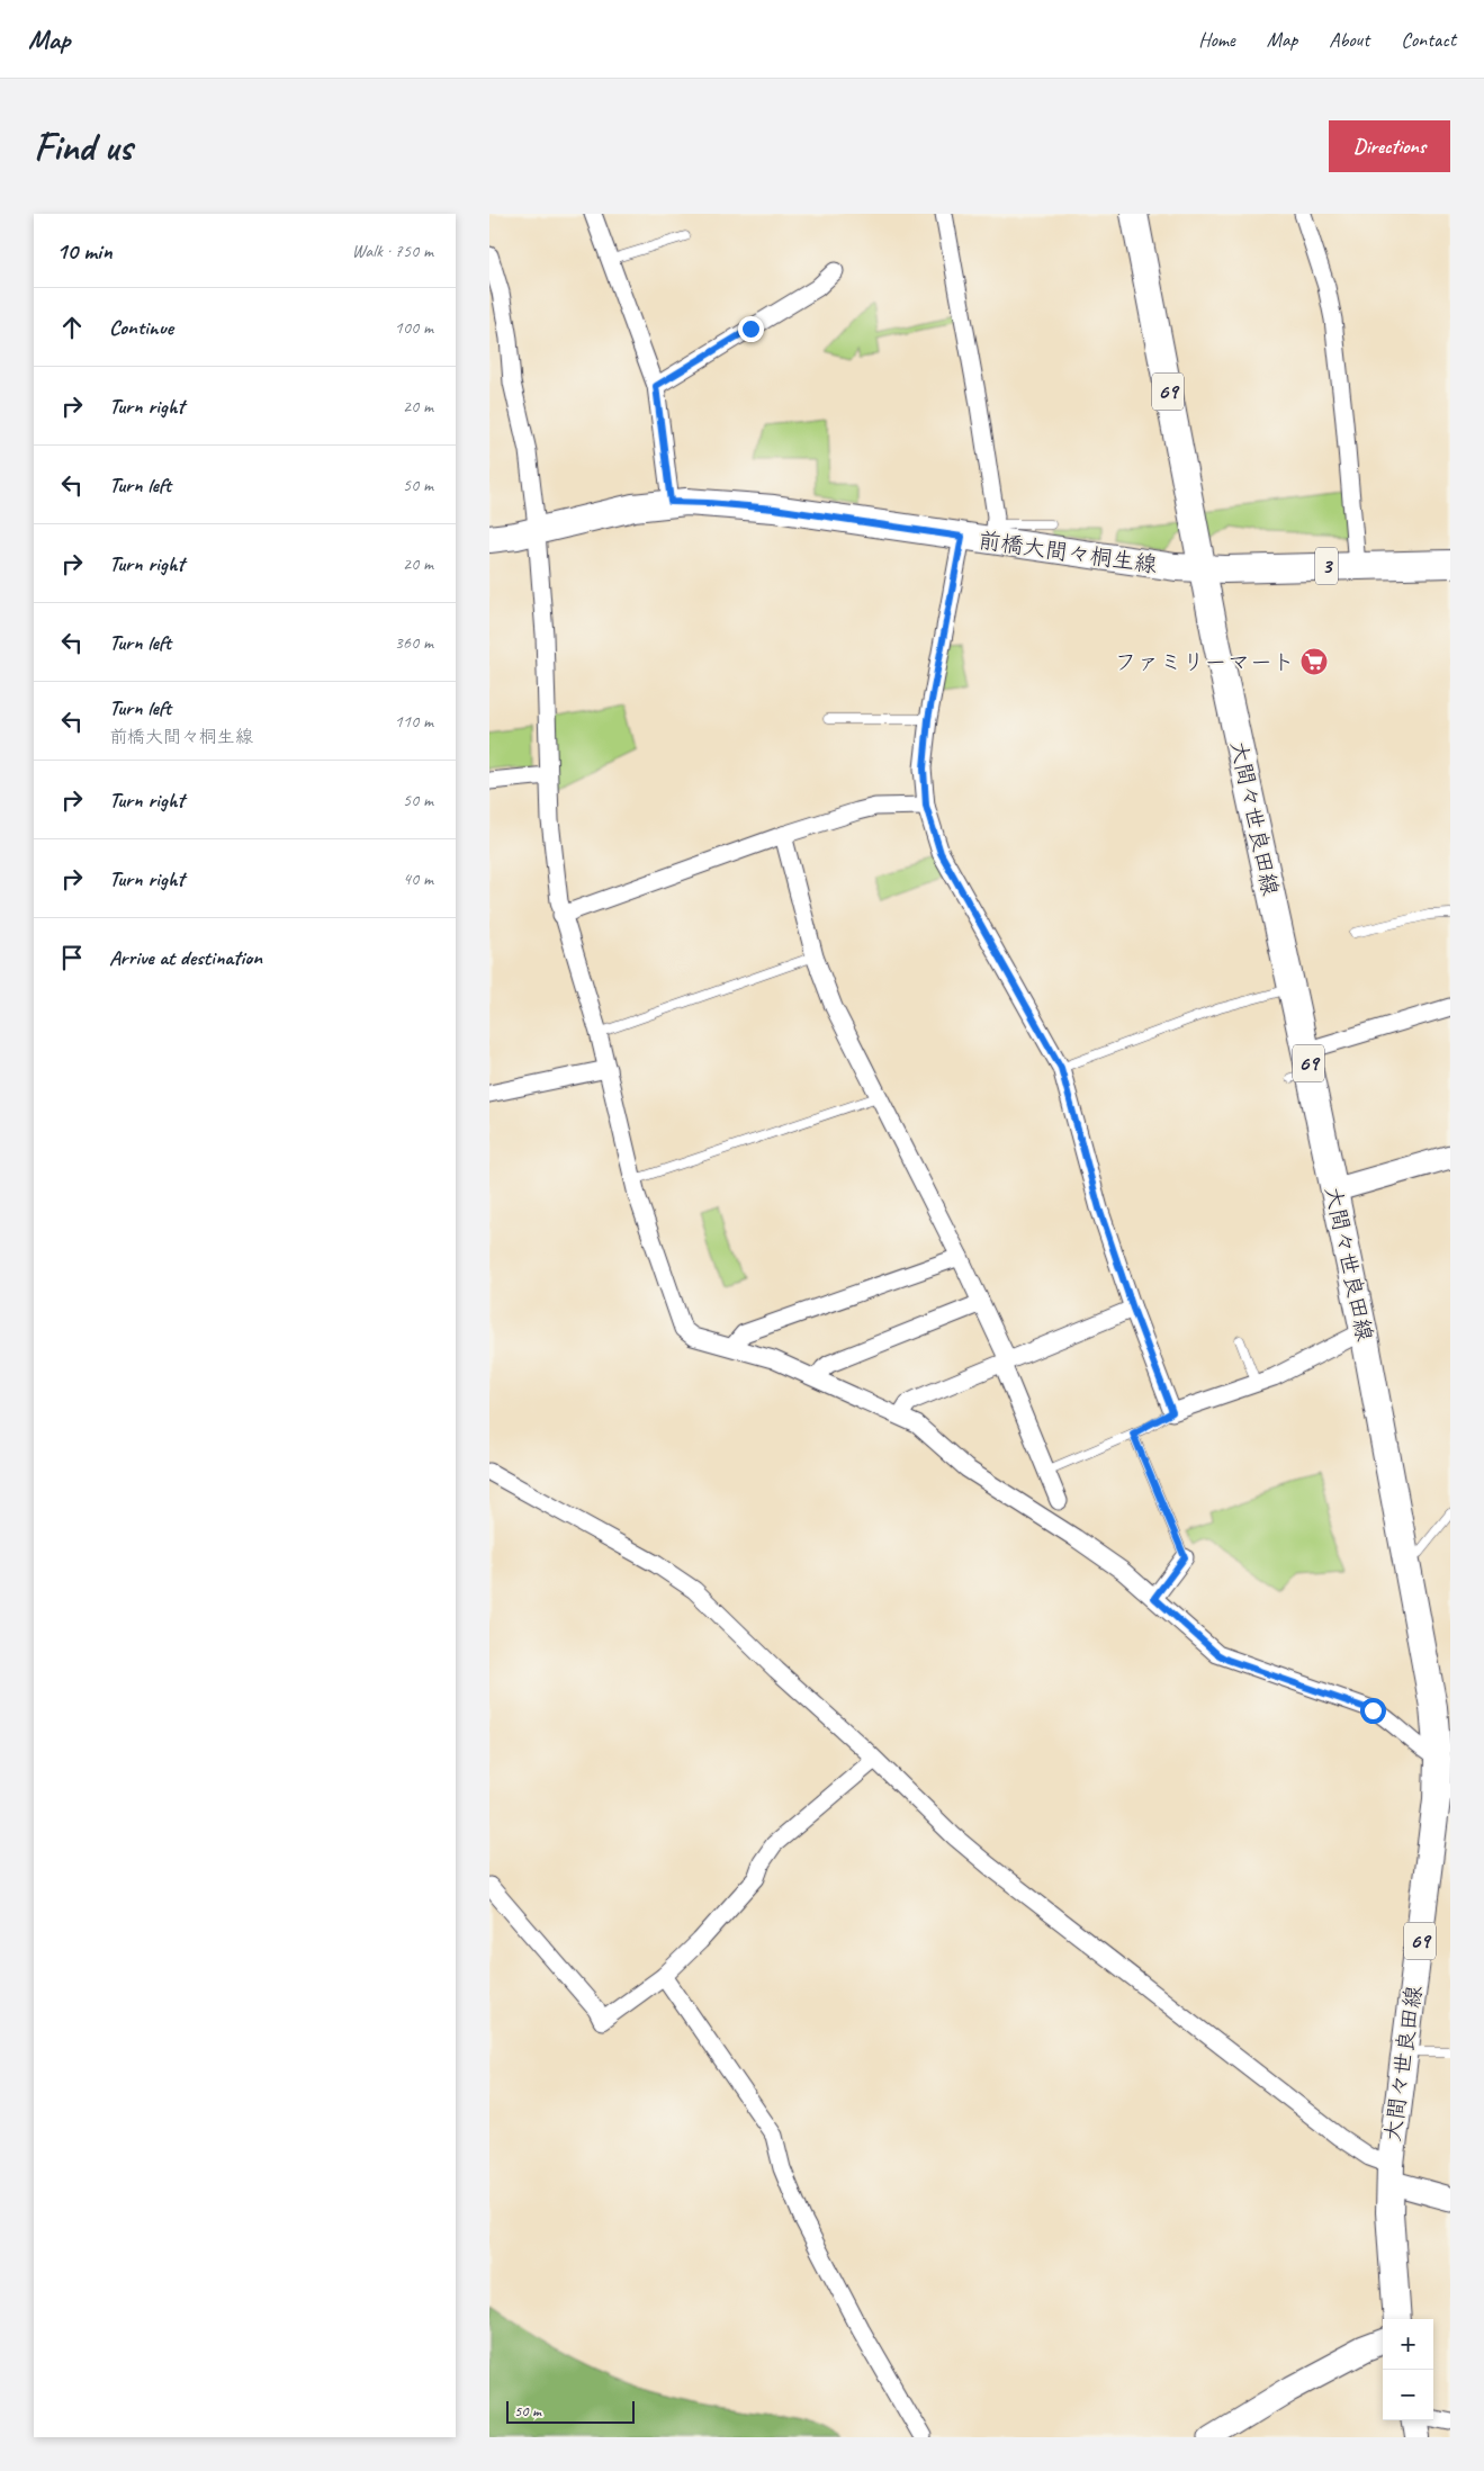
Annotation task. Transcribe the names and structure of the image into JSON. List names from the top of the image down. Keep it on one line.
{"streets":{"main road":["69","前橋大間々桐生線","3","大間々世良田線"]},"crossings":[["前橋大間々桐生線","大間々世良田線"]],"places":{"supermarket":["ファミリーマート"]},"scale_bar":"50 m","page":{"header":"Map","nav":["Home","Map","About","Contact"],"buttons":"Directions","title":"Find us","heading":["10 min","Walk · 750 m"],"list":[["Continue","100 m"],["Turn right","20 m"],["Turn left","50 m"],["Turn right","20 m"],["Turn left","360 m"],["Turn left","前橋大間々桐生線","110 m"],["Turn right","50 m"],["Turn right","40 m"],"Arrive at destination"],"map_buttons":["+","−"],"scale":"50 m"}}
